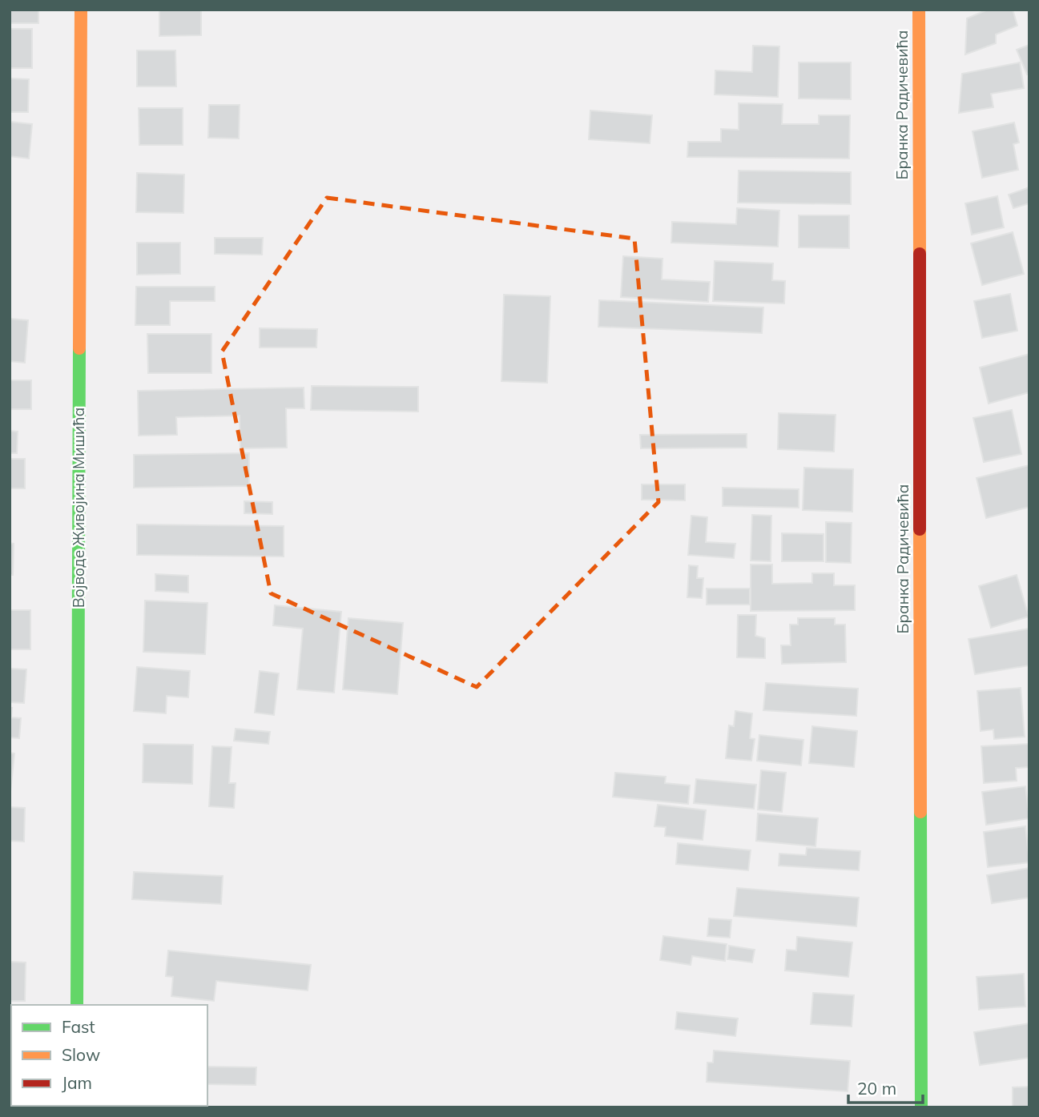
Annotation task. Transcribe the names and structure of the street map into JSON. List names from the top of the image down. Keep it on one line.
{"streets":{"street":["Бранка Радичевића","Војводе Живојина Мишића"]},"legend":["Fast","Slow","Jam"],"scale_bar":"20 m"}
